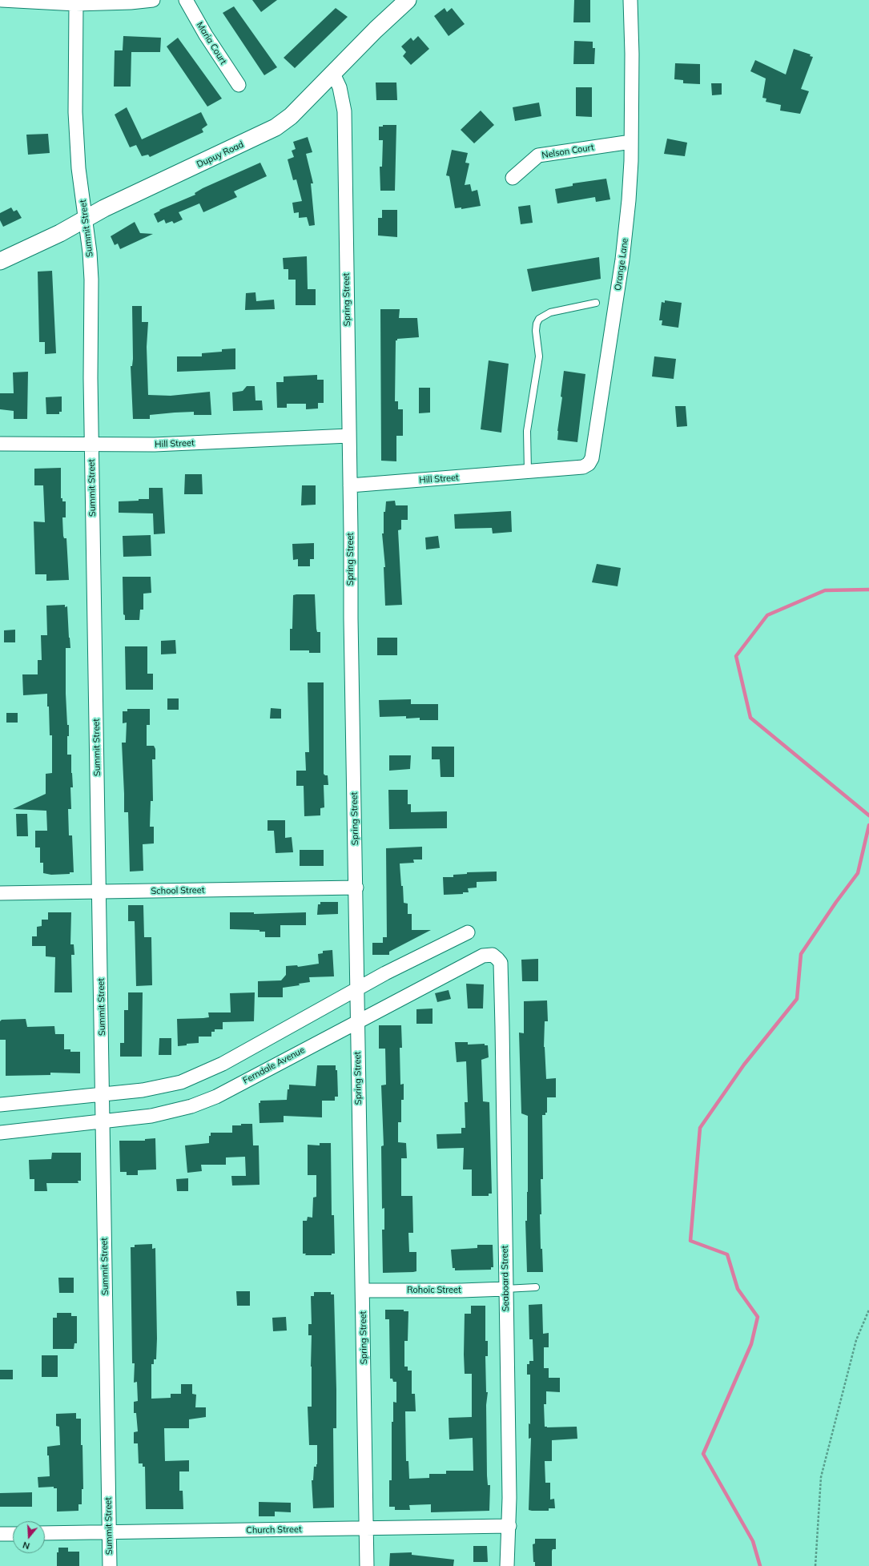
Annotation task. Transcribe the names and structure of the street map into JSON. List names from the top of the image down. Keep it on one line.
{"streets":{"street":["Maria Court","Nelson Court","Dupuy Road","Summit Street","Orange Lane","Spring Street","Hill Street","School Street","Ferndale Avenue","Seaboard Street","Rohoic Street","Church Street"]},"crossings":[["Nelson Court","Orange Lane"],["Dupuy Road","Summit Street"],["Dupuy Road","Spring Street"],["Summit Street","Hill Street"],["Summit Street","School Street"],["Summit Street","Ferndale Avenue"],["Summit Street","Church Street"],["Orange Lane","Hill Street"],["Spring Street","Hill Street"],["Spring Street","School Street"],["Spring Street","Ferndale Avenue"],["Spring Street","Rohoic Street"],["Spring Street","Church Street"],["Ferndale Avenue","Seaboard Street"],["Seaboard Street","Rohoic Street"],["Seaboard Street","Church Street"]],"north":"bottom"}
